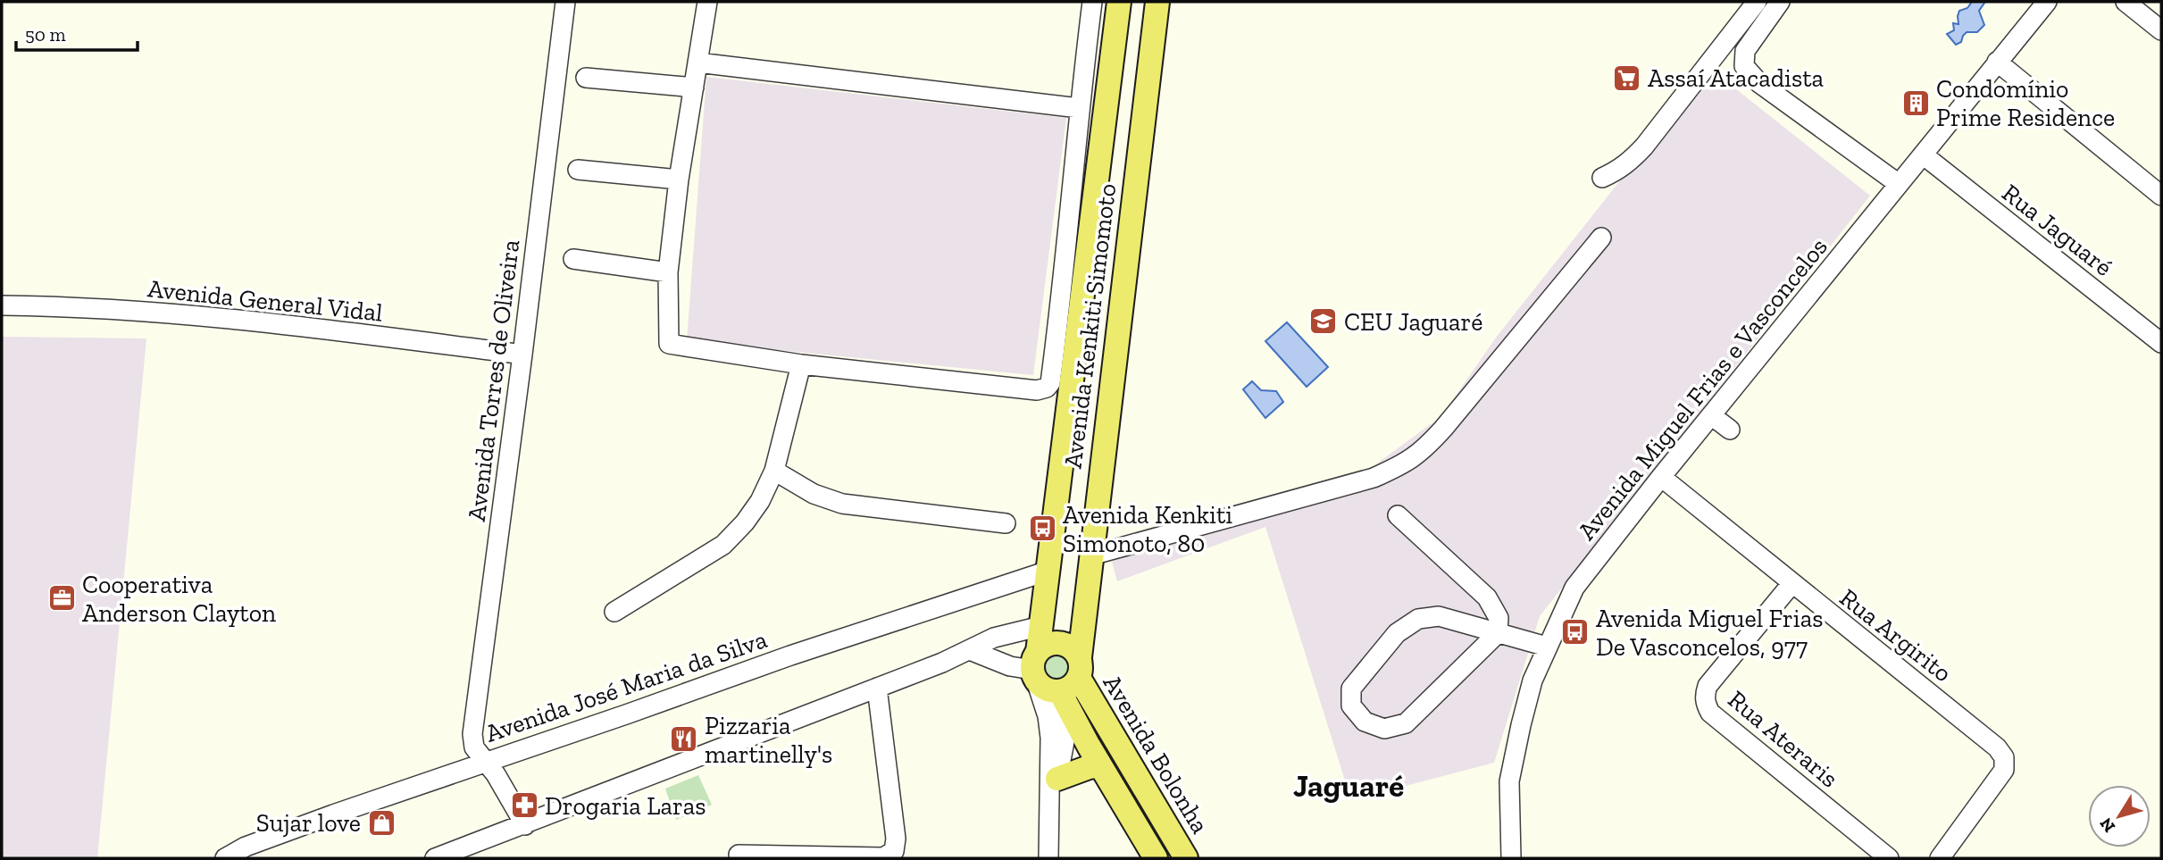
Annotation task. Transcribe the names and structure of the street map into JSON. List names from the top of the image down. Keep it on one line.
{"streets":{"main road":["Avenida Kenkiti Simomoto","Avenida Bolonha"],"street":["Rua Jaguaré","Avenida General Vidal","Avenida Torres de Oliveira","Avenida Miguel Frias e Vasconcelos","Rua Argirito","Avenida José Maria da Silva","Rua Ateraris"]},"crossings":[["Rua Jaguaré","Avenida Miguel Frias e Vasconcelos"],["Avenida General Vidal","Avenida Torres de Oliveira"],["Avenida Kenkiti Simomoto","Avenida José Maria da Silva"],["Avenida Kenkiti Simomoto","Avenida Bolonha"],["Avenida Torres de Oliveira","Avenida José Maria da Silva"],["Avenida Miguel Frias e Vasconcelos","Rua Argirito"],["Rua Argirito","Rua Ateraris"]],"districts":["Jaguaré"],"places":{"supermarket":["Assaí Atacadista"],"building":["Condomínio Prime Residence"],"school or university":["CEU Jaguaré"],"bus stop":["Avenida Kenkiti Simonoto, 80","Avenida Miguel Frias De Vasconcelos, 977"],"office":["Cooperativa Anderson Clayton"],"restaurant":["Pizzaria martinelly's"],"pharmacy":["Drogaria Laras"],"shop":["Sujar love"]},"scale_bar":"50 m","north":"bottom left"}
